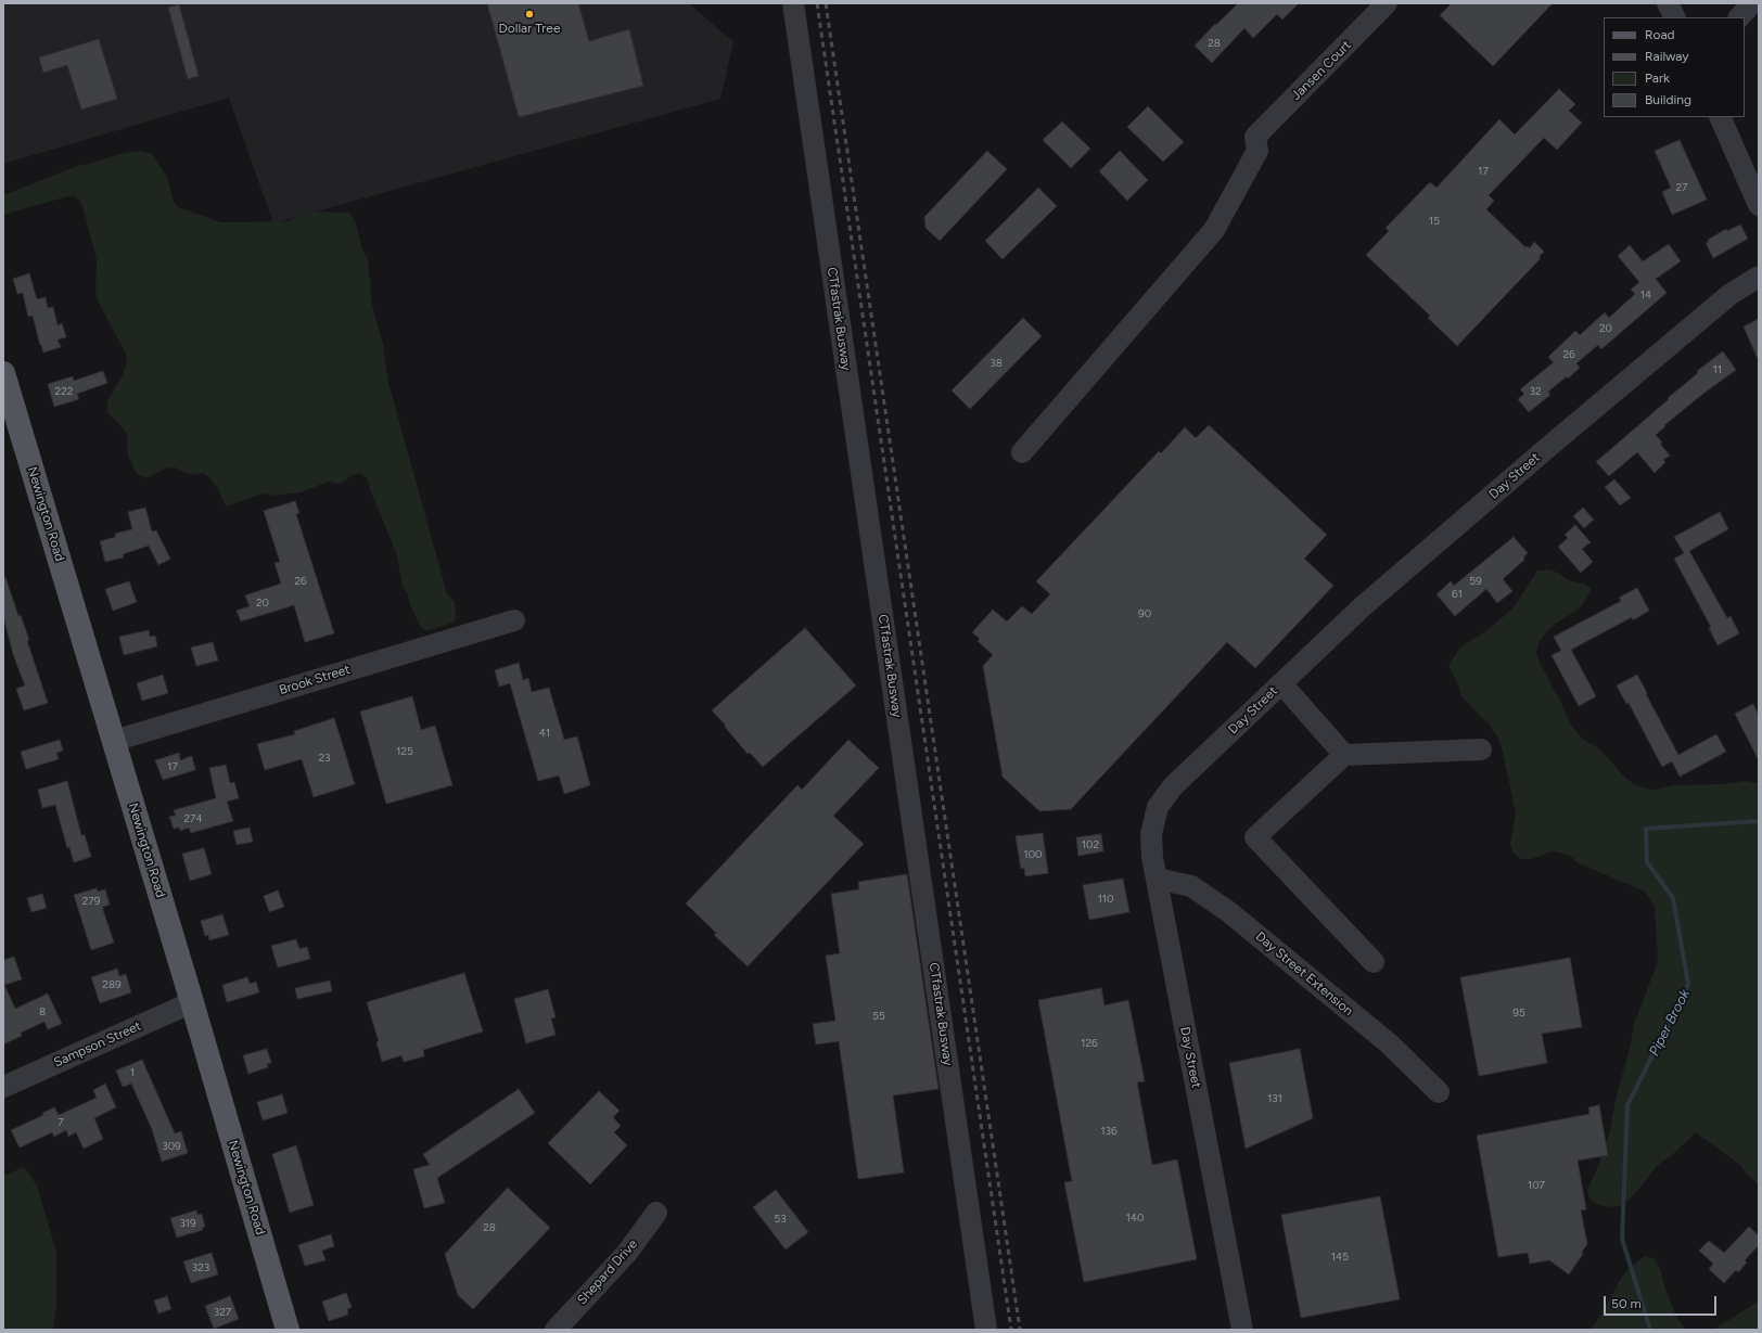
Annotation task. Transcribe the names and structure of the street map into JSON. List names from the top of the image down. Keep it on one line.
{"streets":{"main road":["Newington Road"],"street":["Jansen Court","CTfastrak Busway","Day Street","Brook Street","Day Street Extension","Sampson Street","Shepard Drive"]},"crossings":[["Day Street","Day Street Extension"],["Newington Road","Brook Street"],["Newington Road","Sampson Street"]],"water":["Piper Brook"],"places":["Dollar Tree"],"house_numbers":["28","17","27","15","14","20","26","38","11","222","32","26","59","61","20","90","41","125","23","17","274","102","100","110","279","289","8","95","55","126","1","131","7","136","309","107","140","53","319","28","145","323","327"],"legend":["Road","Railway","Park","Building"],"scale_bar":"50 m"}
